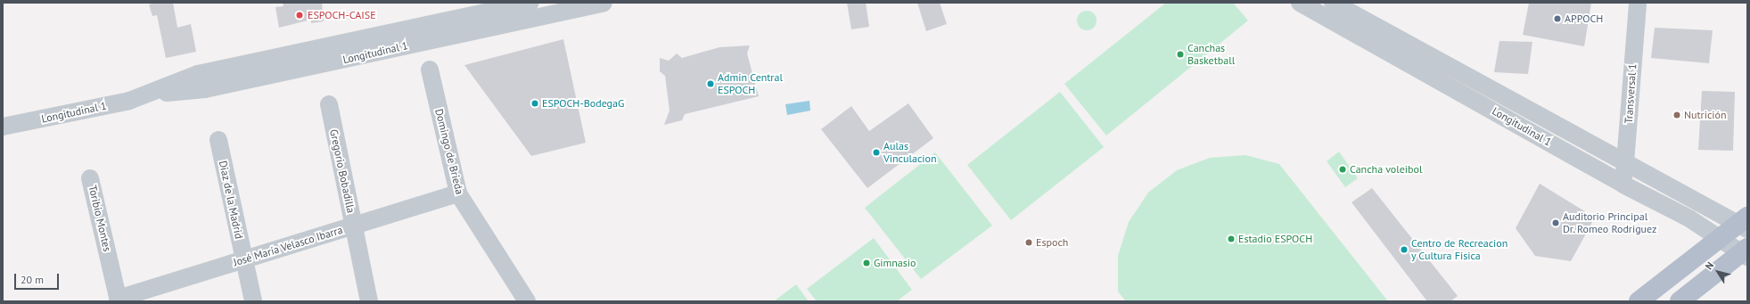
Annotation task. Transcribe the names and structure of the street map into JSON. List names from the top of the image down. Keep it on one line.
{"streets":{"street":["Longitudinal 1","Transversal 1","Domingo de Brieda","Gregorio Bobadilla","Diaz de la Madrid","Toribio Montes","José María Velasco Ibarra"]},"crossings":[["Longitudinal 1","Transversal 1"],["Domingo de Brieda","José María Velasco Ibarra"],["Gregorio Bobadilla","José María Velasco Ibarra"],["Diaz de la Madrid","José María Velasco Ibarra"],["Toribio Montes","José María Velasco Ibarra"]],"places":["ESPOCH-CAISE","APPOCH","Canchas Basketball","Admin Central ESPOCH","ESPOCH-BodegaG","Nutrición","Aulas Vinculacion","Cancha voleibol","Auditorio Principal Dr. Romeo Rodriguez","Estadio ESPOCH","Espoch","Centro de Recreacion y Cultura Fisica","Gimnasio"],"scale_bar":"20 m","north":"top left"}
